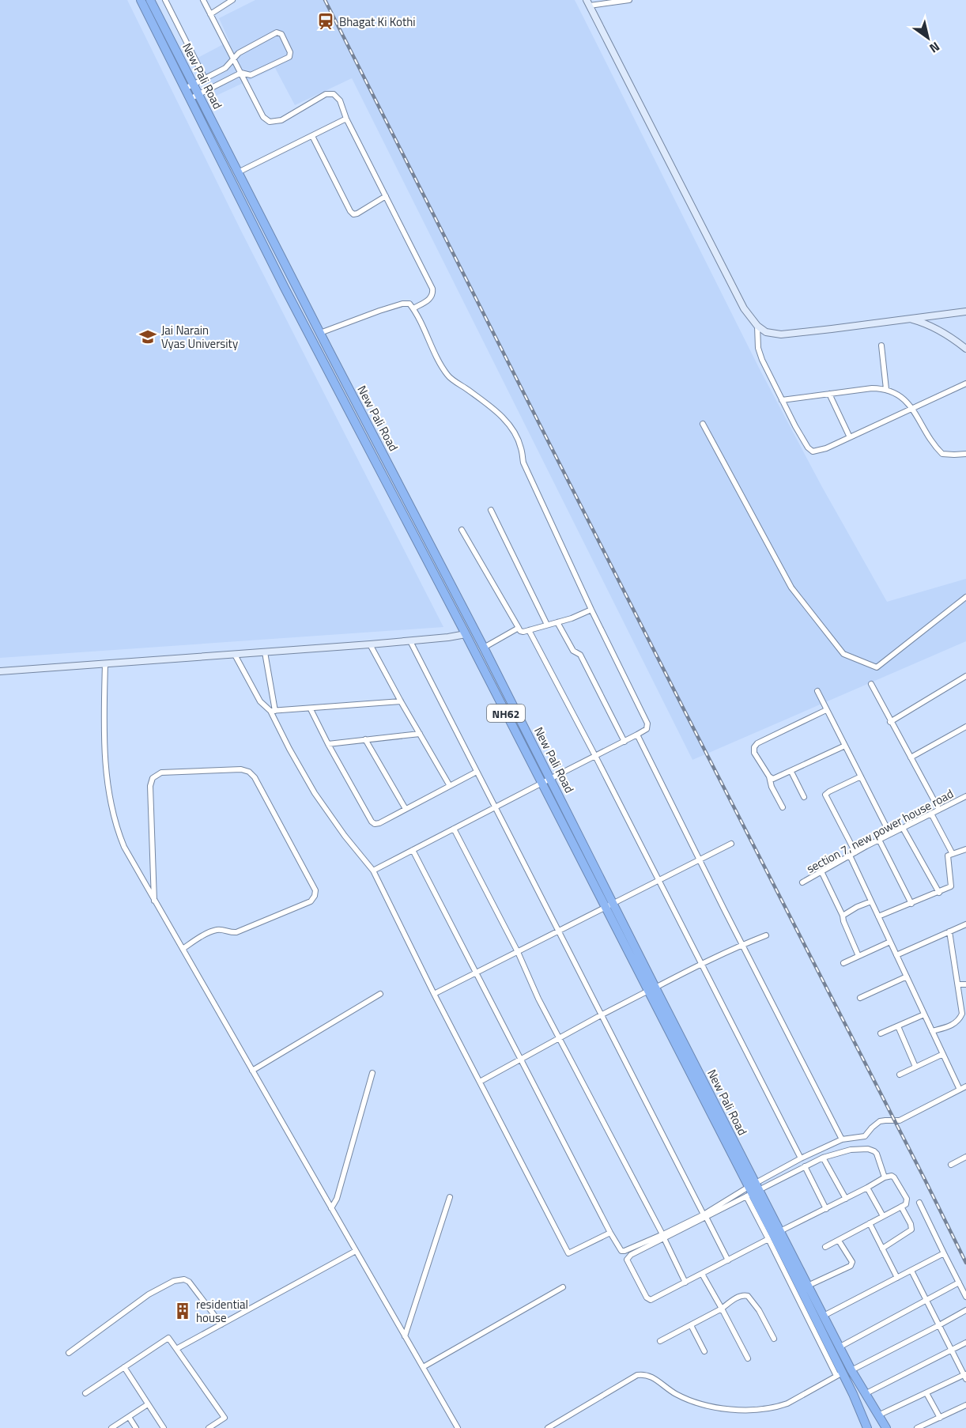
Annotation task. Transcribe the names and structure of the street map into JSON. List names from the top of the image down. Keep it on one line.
{"streets":{"highway":["New Pali Road","NH62"],"street":["section 7, new power house road"]},"places":{"station":["Bhagat Ki Kothi"],"school or university":["Jai Narain Vyas University"],"building":["residential house"]},"north":"bottom right"}
